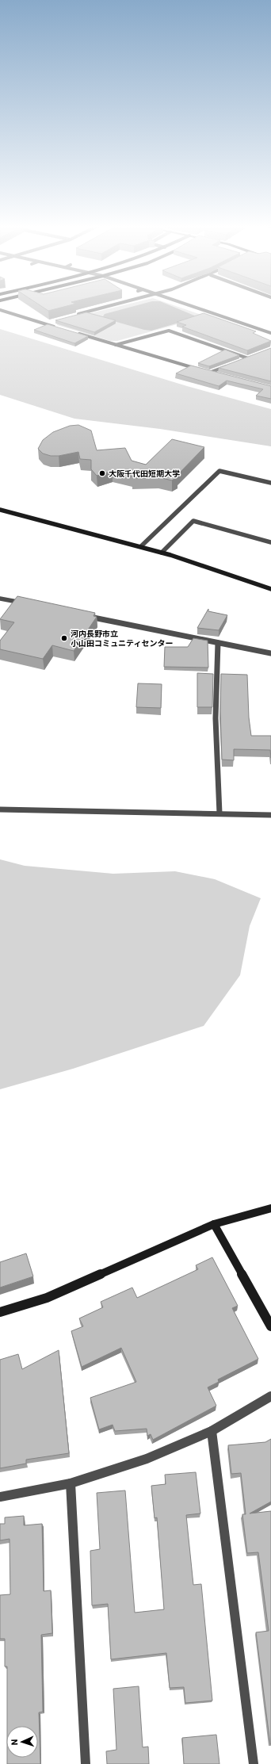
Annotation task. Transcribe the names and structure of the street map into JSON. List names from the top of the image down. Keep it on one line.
{"places":["大阪千代田短期大学","河内長野市立 小山田コミュニティセンター"],"north":"left"}
